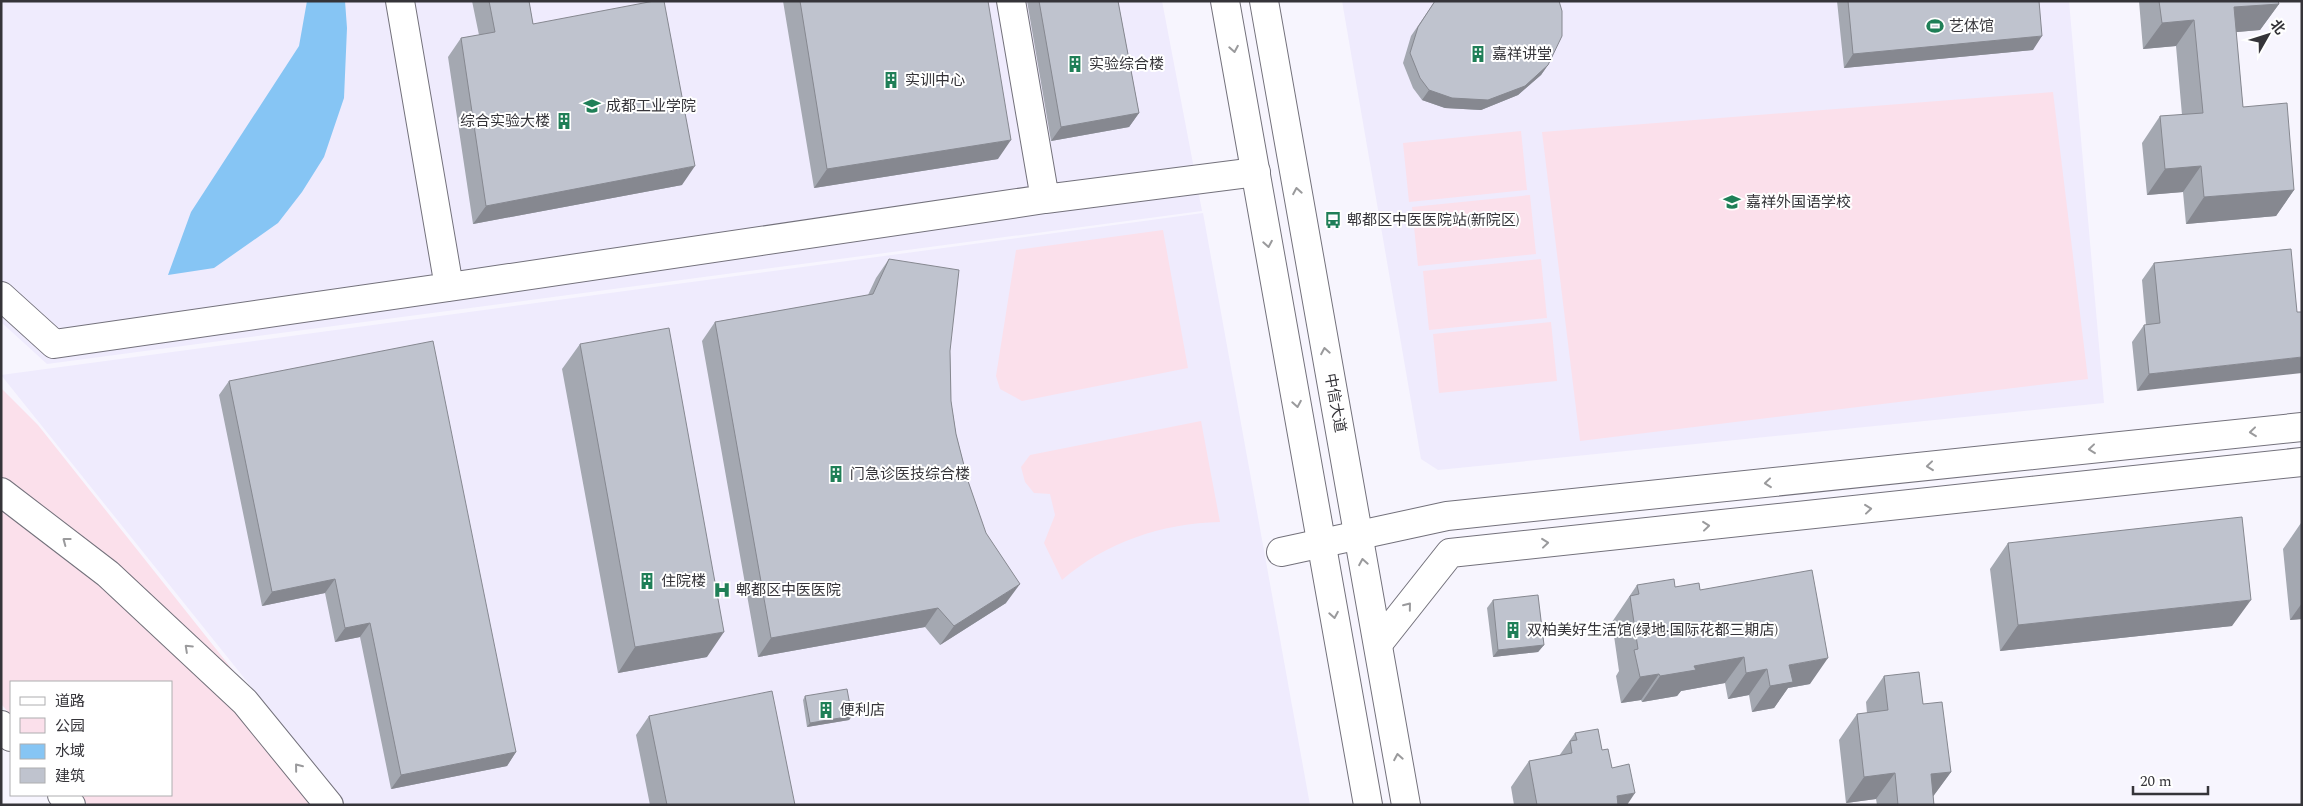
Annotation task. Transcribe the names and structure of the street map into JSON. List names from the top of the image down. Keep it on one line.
{"streets":{"main road":["中信大道"]},"places":{"sports":["艺体馆"],"building":["嘉祥讲堂","实验综合楼","实训中心","综合实验大楼","门急诊医技综合楼","住院楼","双柏美好生活馆(绿地·国际花都三期店)","便利店"],"school or university":["成都工业学院","嘉祥外国语学校"],"bus stop":["郫都区中医医院站(新院区)"],"hospital":["郫都区中医医院"]},"legend":["道路","公园","水域","建筑"],"scale_bar":"20 m","north":"top right"}
